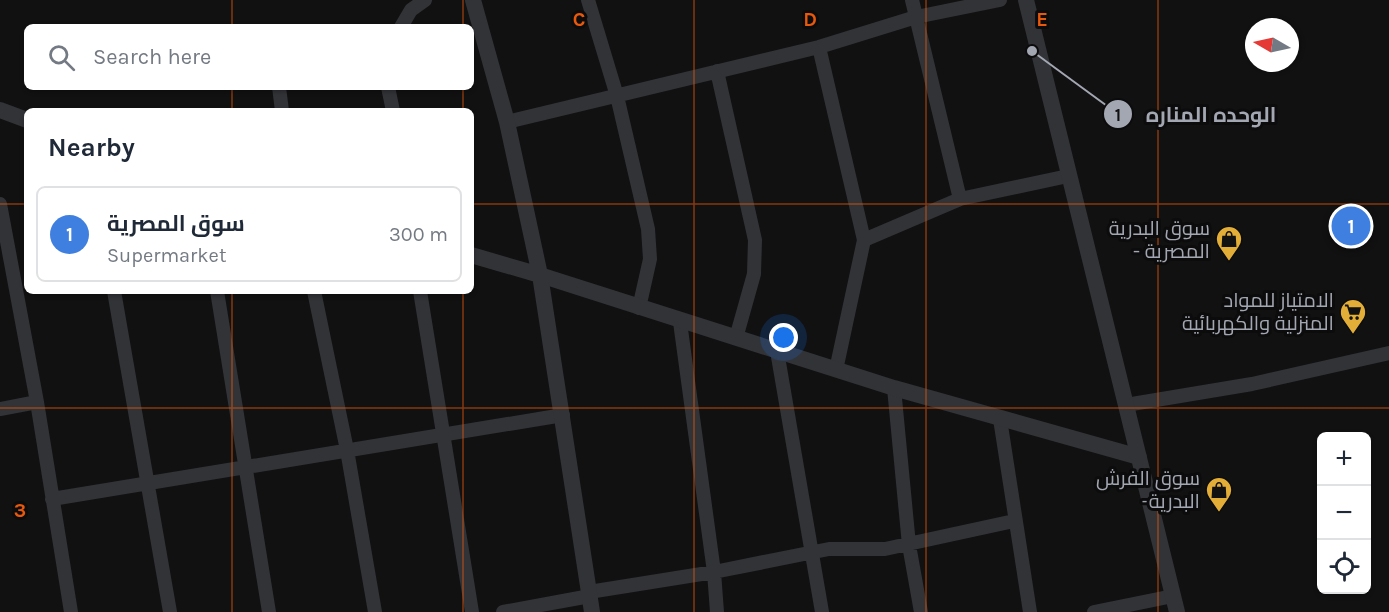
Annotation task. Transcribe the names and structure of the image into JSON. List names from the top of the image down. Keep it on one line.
{"places":{"other":["الوحده المناره"],"shop":["سوق البدرية - المصرية","سوق الفرش -البدرية"],"supermarket":["الامتياز للمواد المنزلية والكهربائية"]},"north":"left","page":{"search":"Search here","heading":"Nearby","list":[{"mark":"1","name":"سوق المصرية","note":"Supermarket","value":"300 m"}],"pins":"1","map_buttons":["+","−"]},"grid":{"columns":["C","D","E"],"rows":["3"]}}
